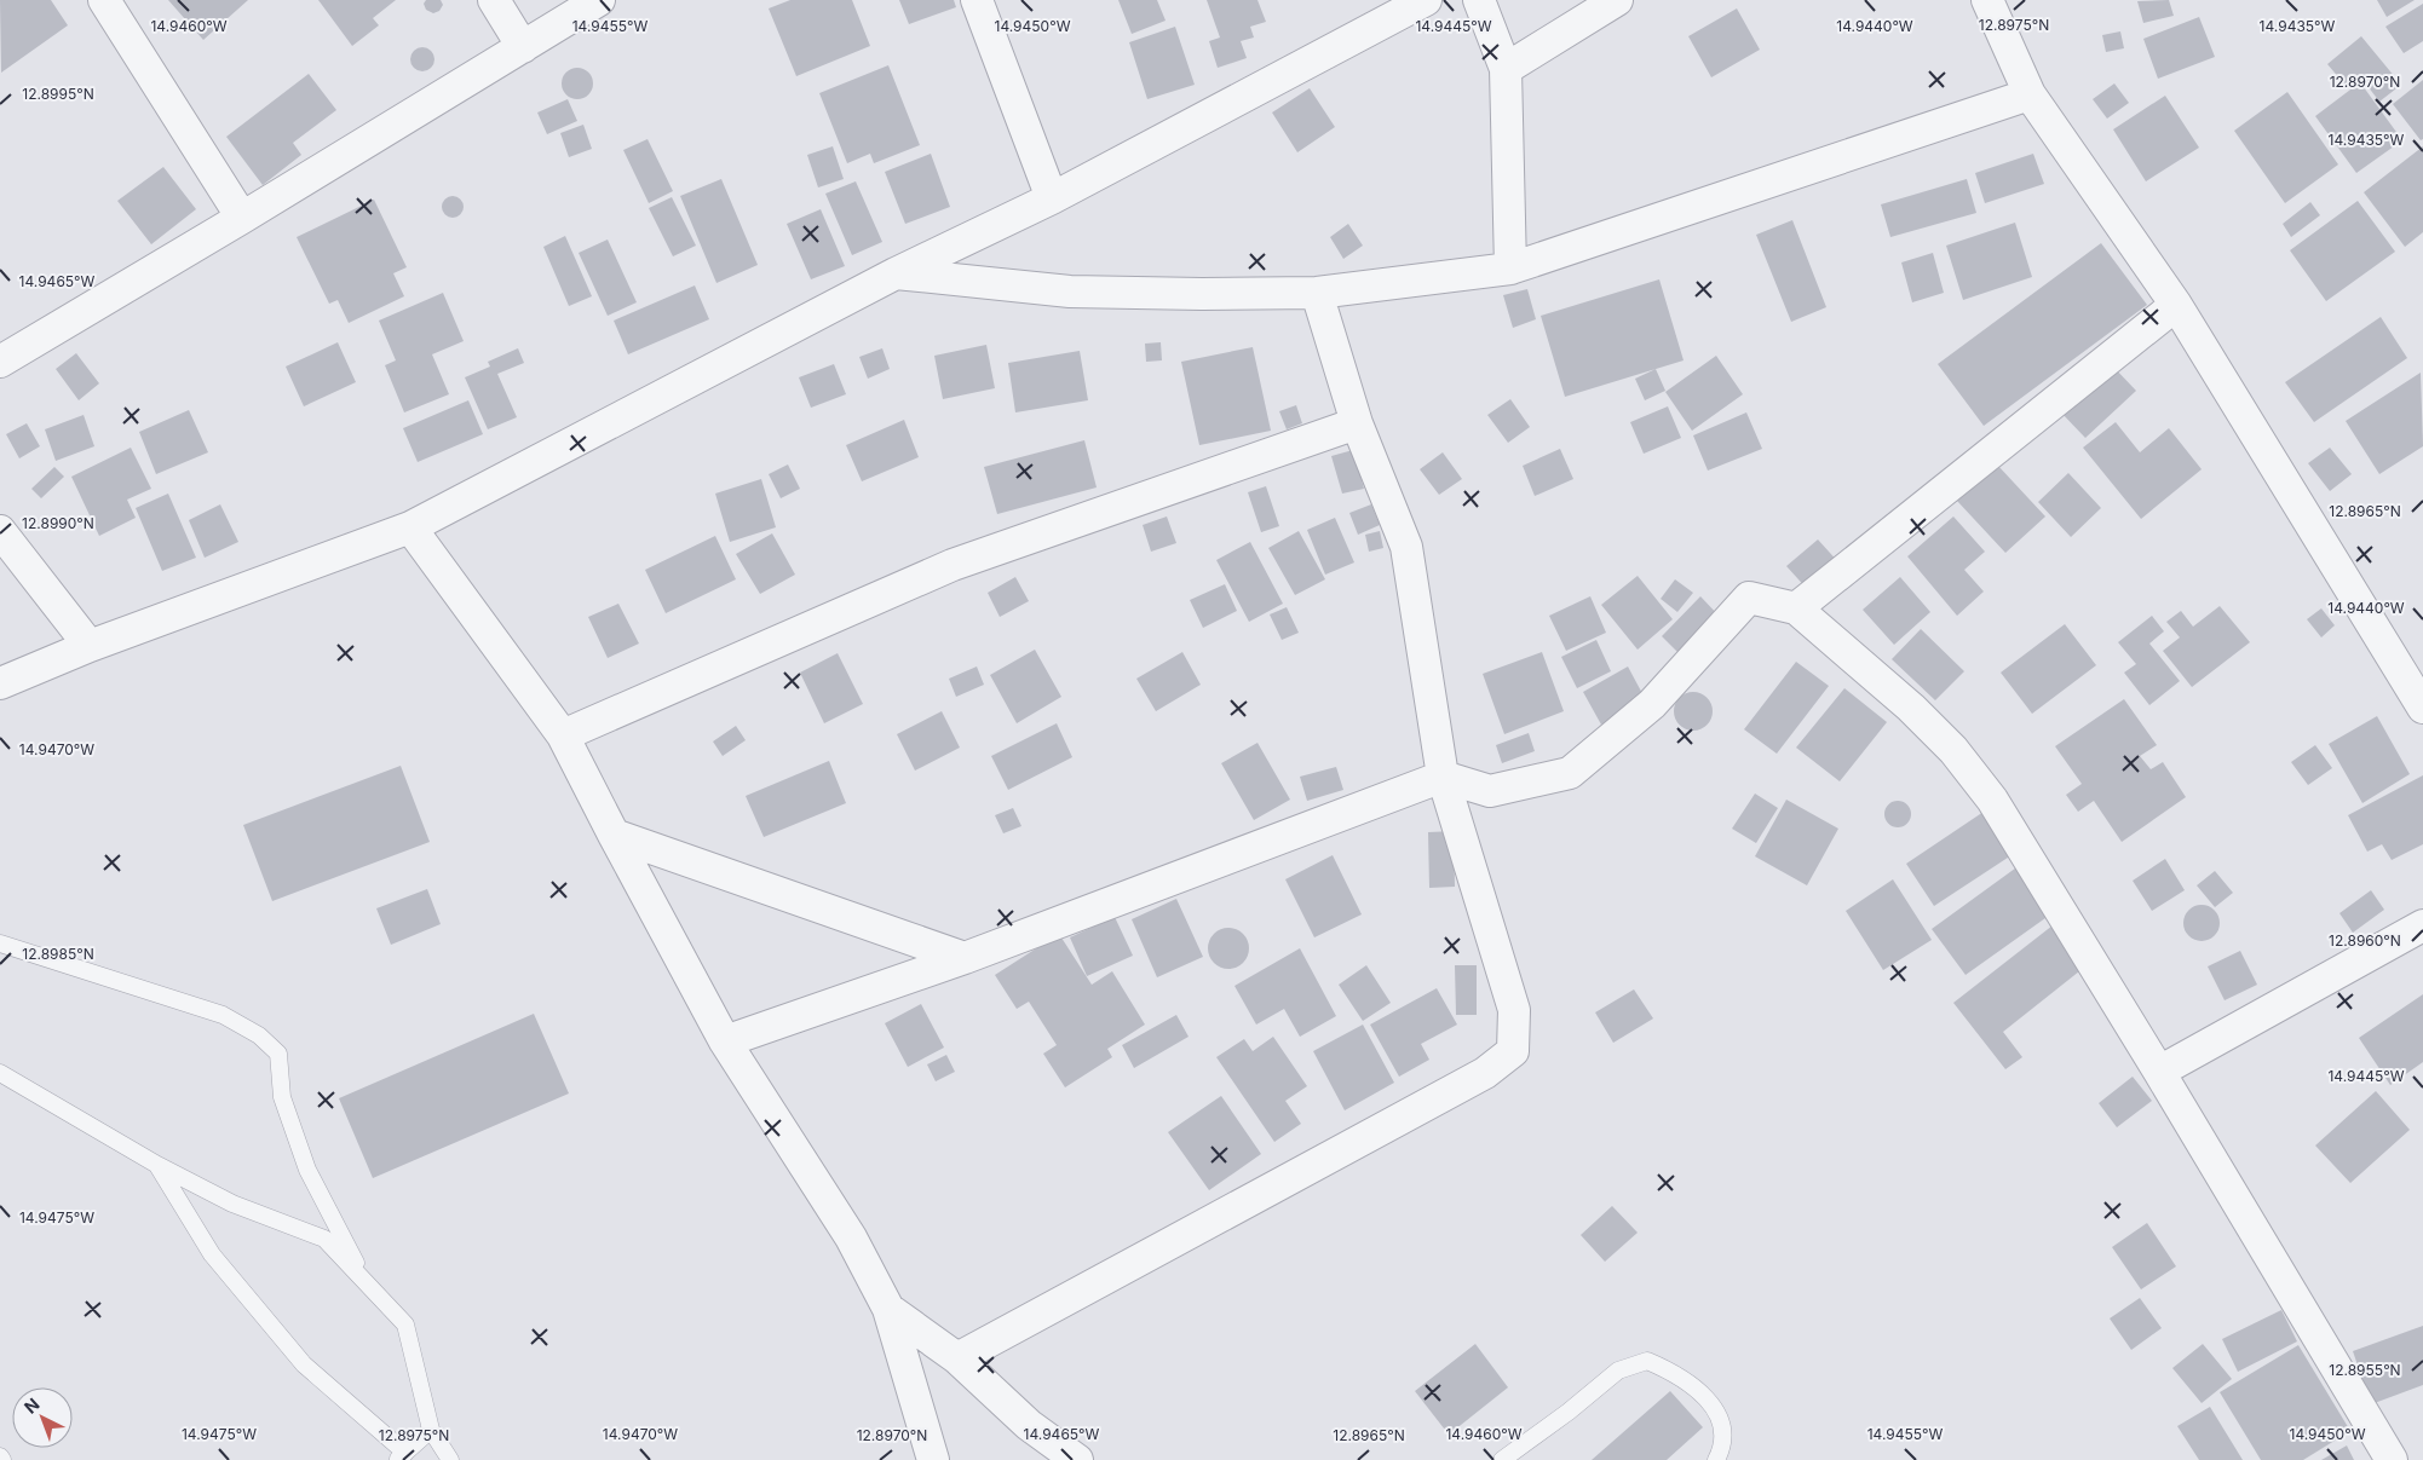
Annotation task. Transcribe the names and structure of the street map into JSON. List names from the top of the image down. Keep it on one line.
{"north":"top left","coordinates":["12.8975°N","14.9445°W","14.9440°W","14.9435°W","14.9460°W","14.9455°W","14.9450°W","12.8970°N","12.8995°N","14.9465°W","12.8965°N","12.8990°N","14.9470°W","12.8960°N","12.8985°N","14.9475°W","12.8955°N"]}
